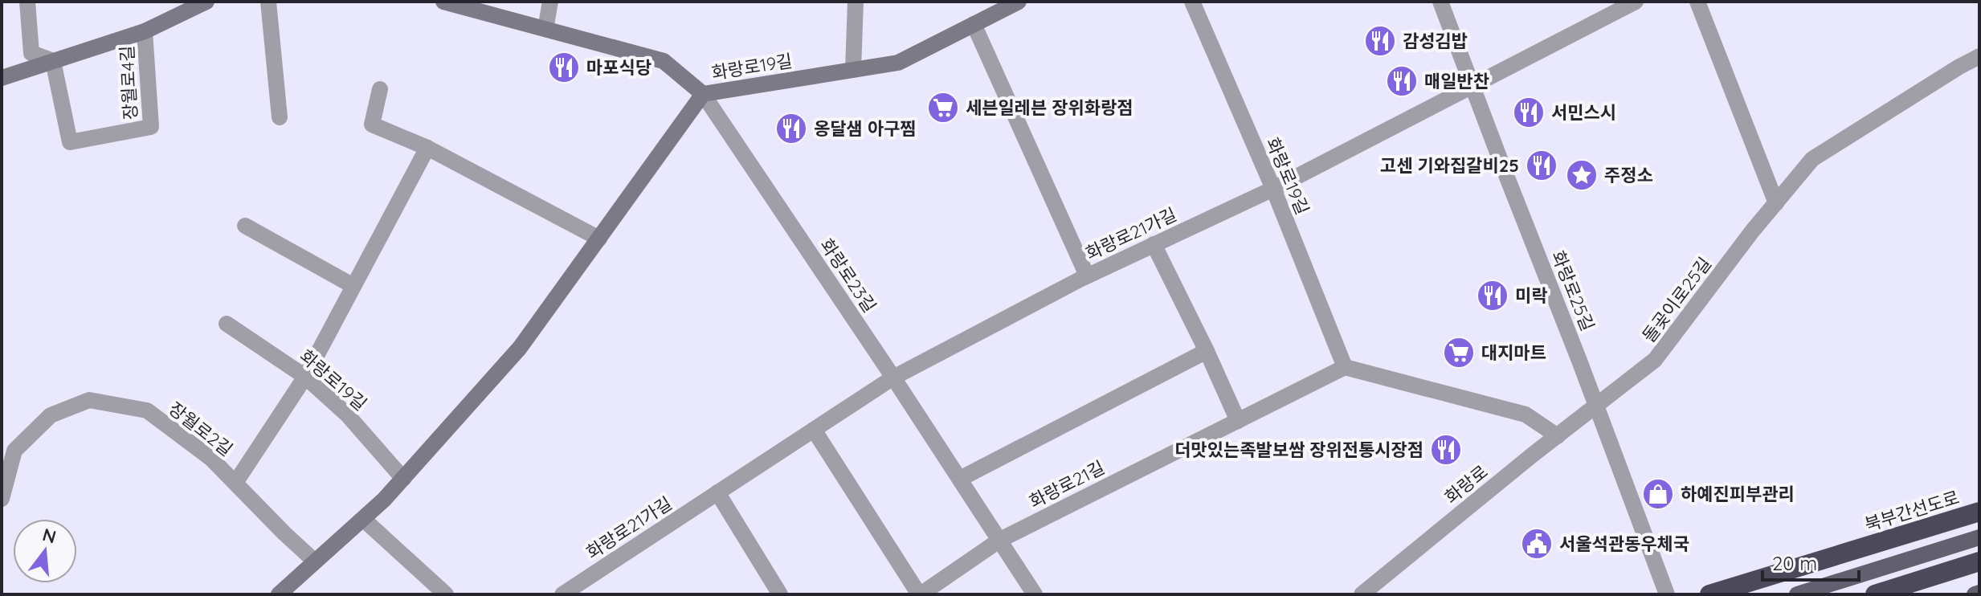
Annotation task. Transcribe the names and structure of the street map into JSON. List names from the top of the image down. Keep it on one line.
{"streets":{"highway":["북부간선도로"],"street":["화랑로19길","장월로4길","화랑로21가길","화랑로23길","화랑로25길","돌곶이로25길","장월로2길","화랑로21길","화랑로"]},"crossings":[["화랑로19길","화랑로21가길"],["화랑로19길","화랑로23길"],["화랑로19길","장월로2길"],["화랑로19길","화랑로21길"],["화랑로21가길","화랑로23길"],["화랑로21가길","화랑로25길"],["화랑로23길","화랑로21길"],["화랑로25길","돌곶이로25길"],["화랑로25길","화랑로"],["돌곶이로25길","화랑로"]],"places":{"restaurant":["감성김밥","마포식당","매일반찬","서민스시","옹달샘 아구찜","고센 기와집갈비25","미락","더맛있는족발보쌈 장위전통시장점"],"supermarket":["세븐일레븐 장위화랑점","대지마트"],"place":["주정소"],"shop":["하예진피부관리"],"public building":["서울석관동우체국"]},"scale_bar":"20 m","north":"top"}
